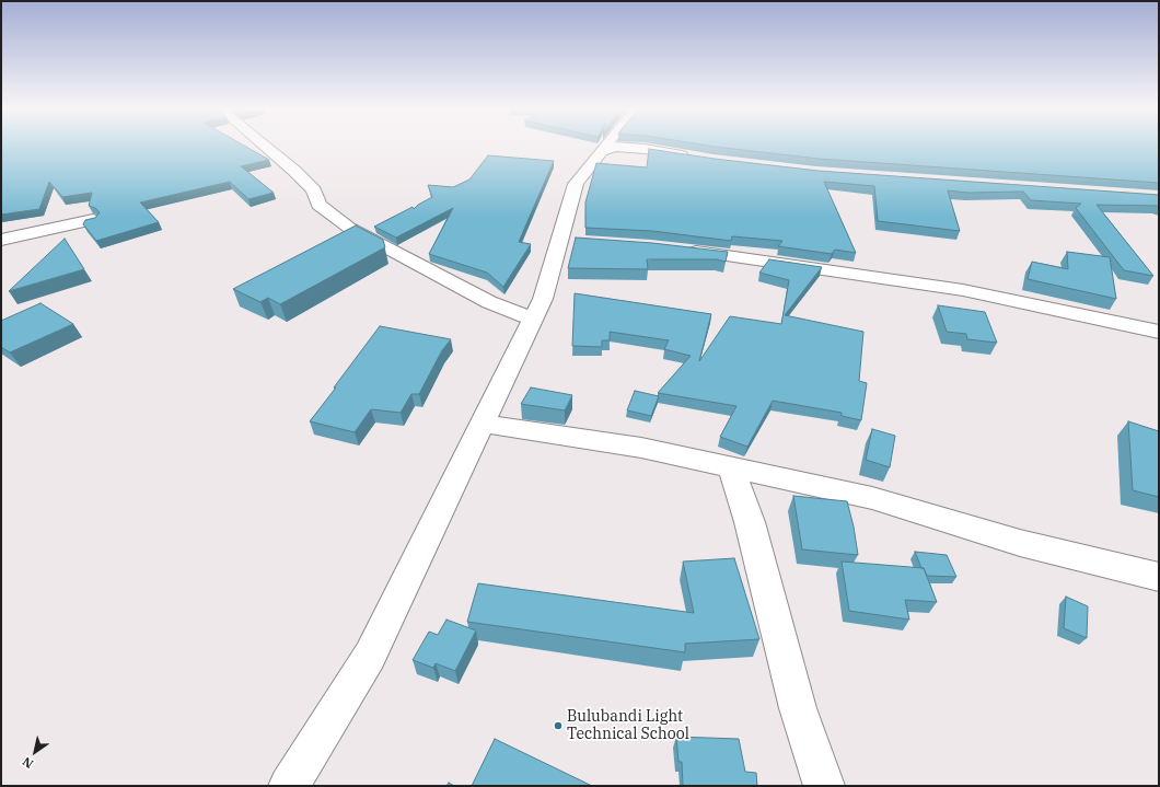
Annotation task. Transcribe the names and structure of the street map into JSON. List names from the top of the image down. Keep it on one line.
{"places":["Bulubandi Light Technical School"],"north":"bottom left"}
